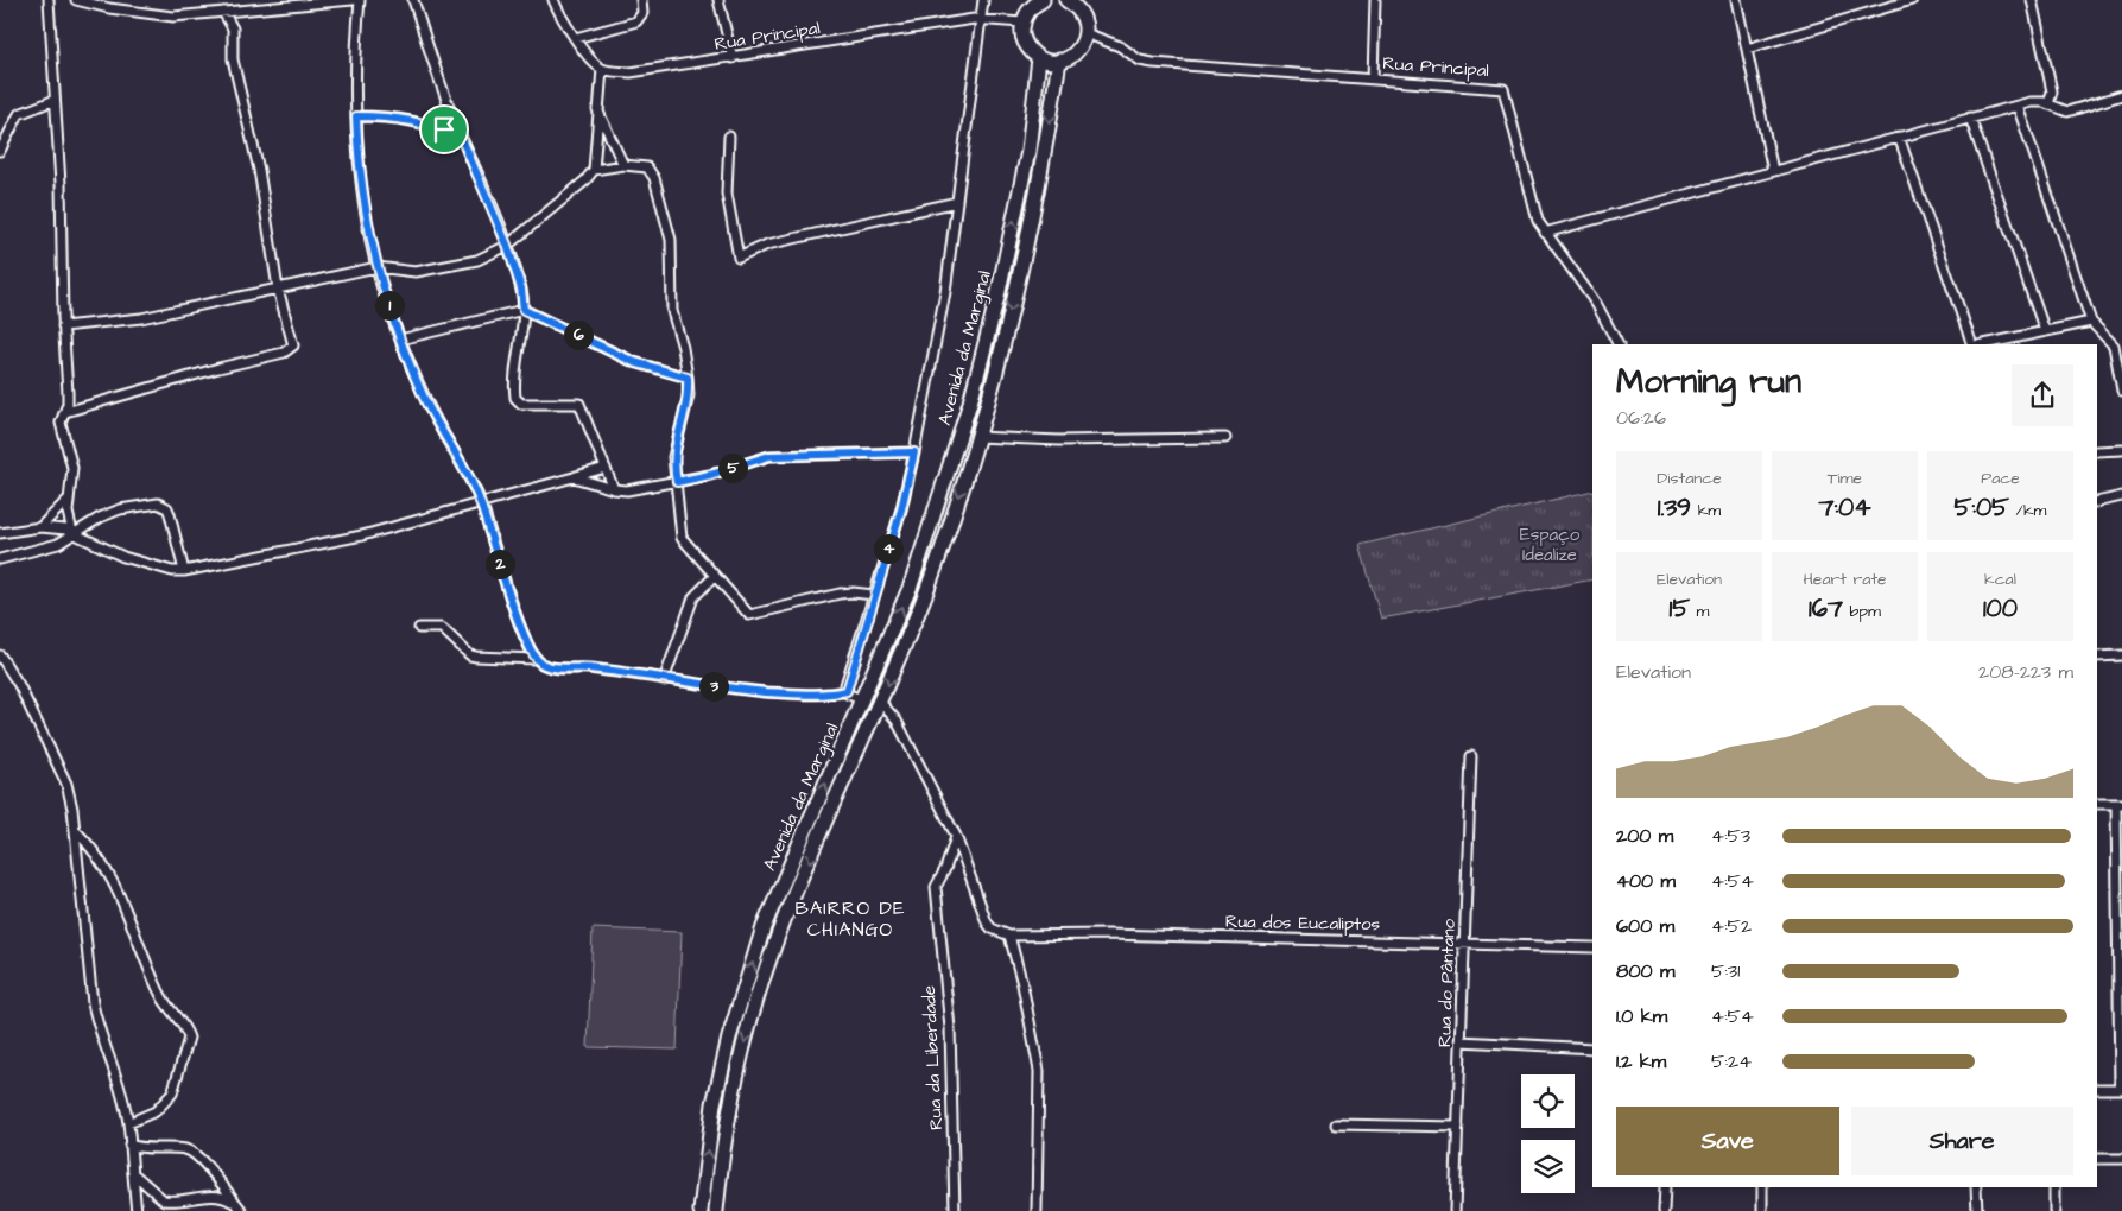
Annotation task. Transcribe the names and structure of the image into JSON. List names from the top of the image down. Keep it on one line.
{"streets":{"main road":["Avenida da Marginal"],"street":["Rua Principal","Rua dos Eucaliptos","Rua do Pântano","Rua da Liberdade"]},"crossings":[["Rua dos Eucaliptos","Rua do Pântano"]],"districts":["BAIRRO DE CHIANGO"],"parks":["Espaço Idealize"],"page":{"pins":["1","6","5","4","2","3"],"heading":["Morning run","06:26"],"stats":[["Distance","1.39 km"],["Time","7:04"],["Pace","5:05 /km"],["Elevation","15 m"],["Heart rate","167 bpm"],["kcal","100"]],"chart":["Elevation","208–223 m"],"list":[{"name":"200 m","note":"4:53"},{"name":"400 m","note":"4:54"},{"name":"600 m","note":"4:52"},{"name":"800 m","note":"5:31"},{"name":"1.0 km","note":"4:54"},{"name":"1.2 km","note":"5:24"}],"buttons":["Save","Share"]}}
